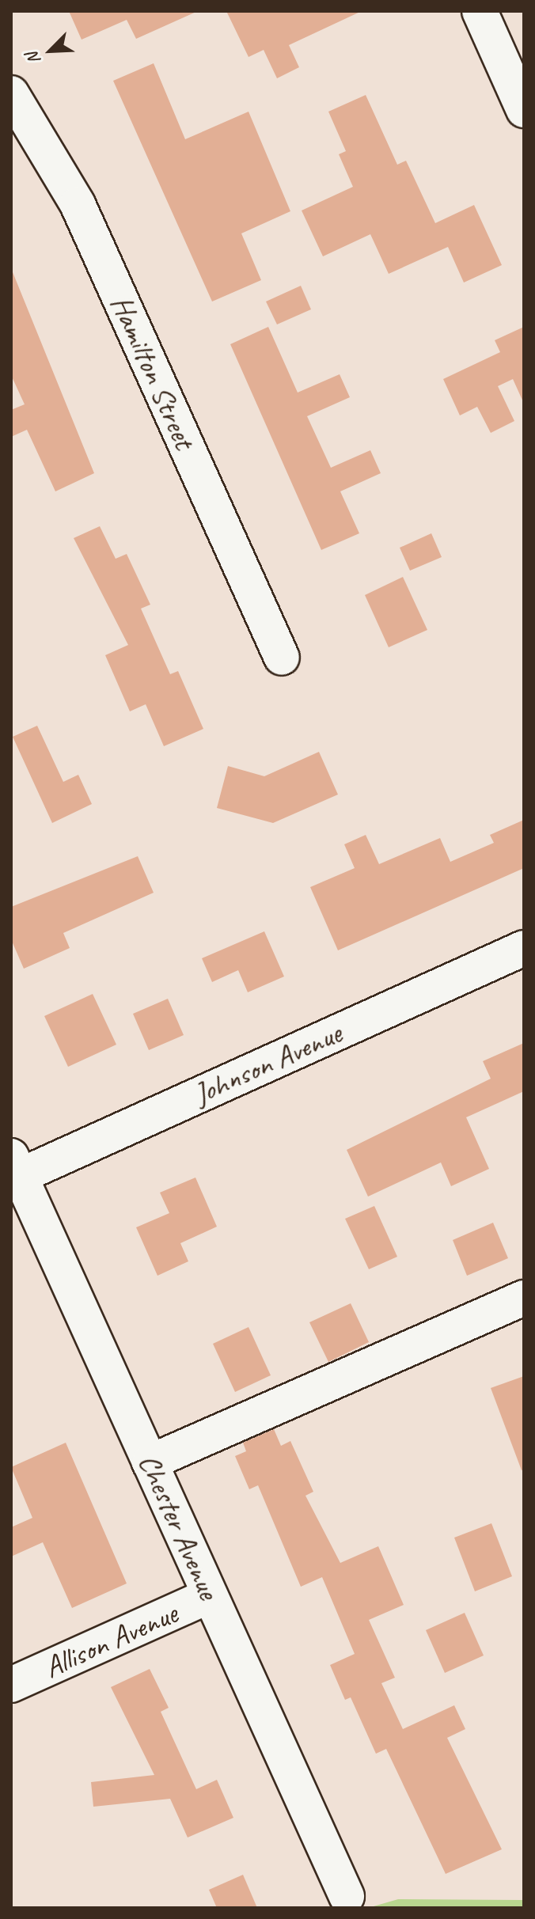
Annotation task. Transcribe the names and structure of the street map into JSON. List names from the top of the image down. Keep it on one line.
{"streets":{"street":["Hamilton Street","Johnson Avenue","Chester Avenue","Allison Avenue"]},"crossings":[["Johnson Avenue","Chester Avenue"],["Chester Avenue","Allison Avenue"]],"north":"bottom left"}
